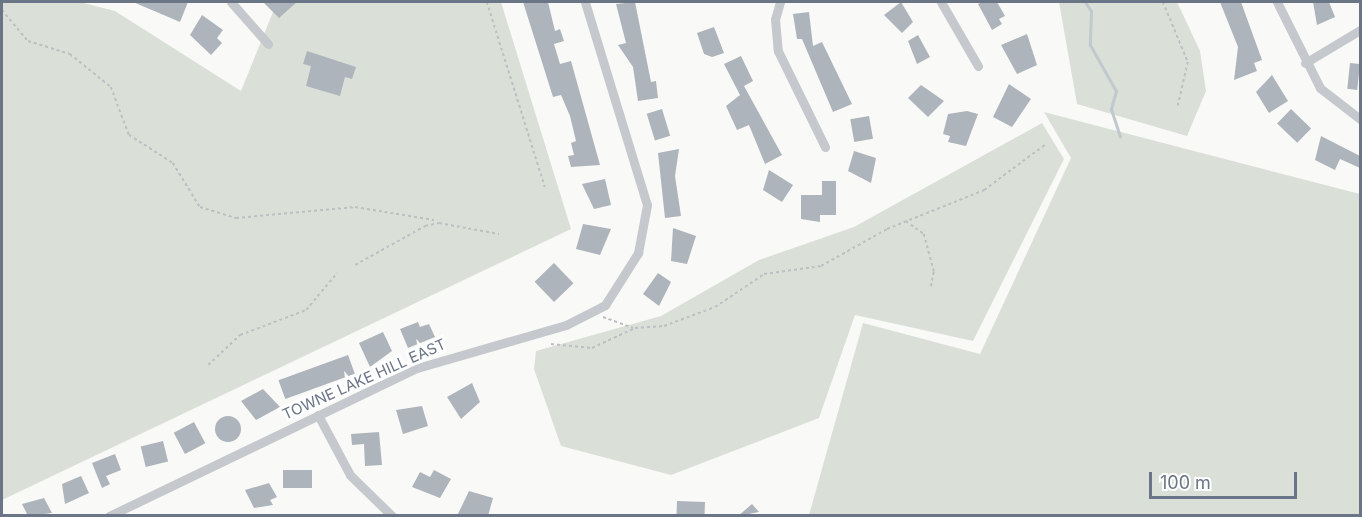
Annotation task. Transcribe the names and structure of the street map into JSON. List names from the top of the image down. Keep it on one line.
{"streets":{"street":["TOWNE LAKE HILL EAST"]},"scale_bar":"100 m"}
